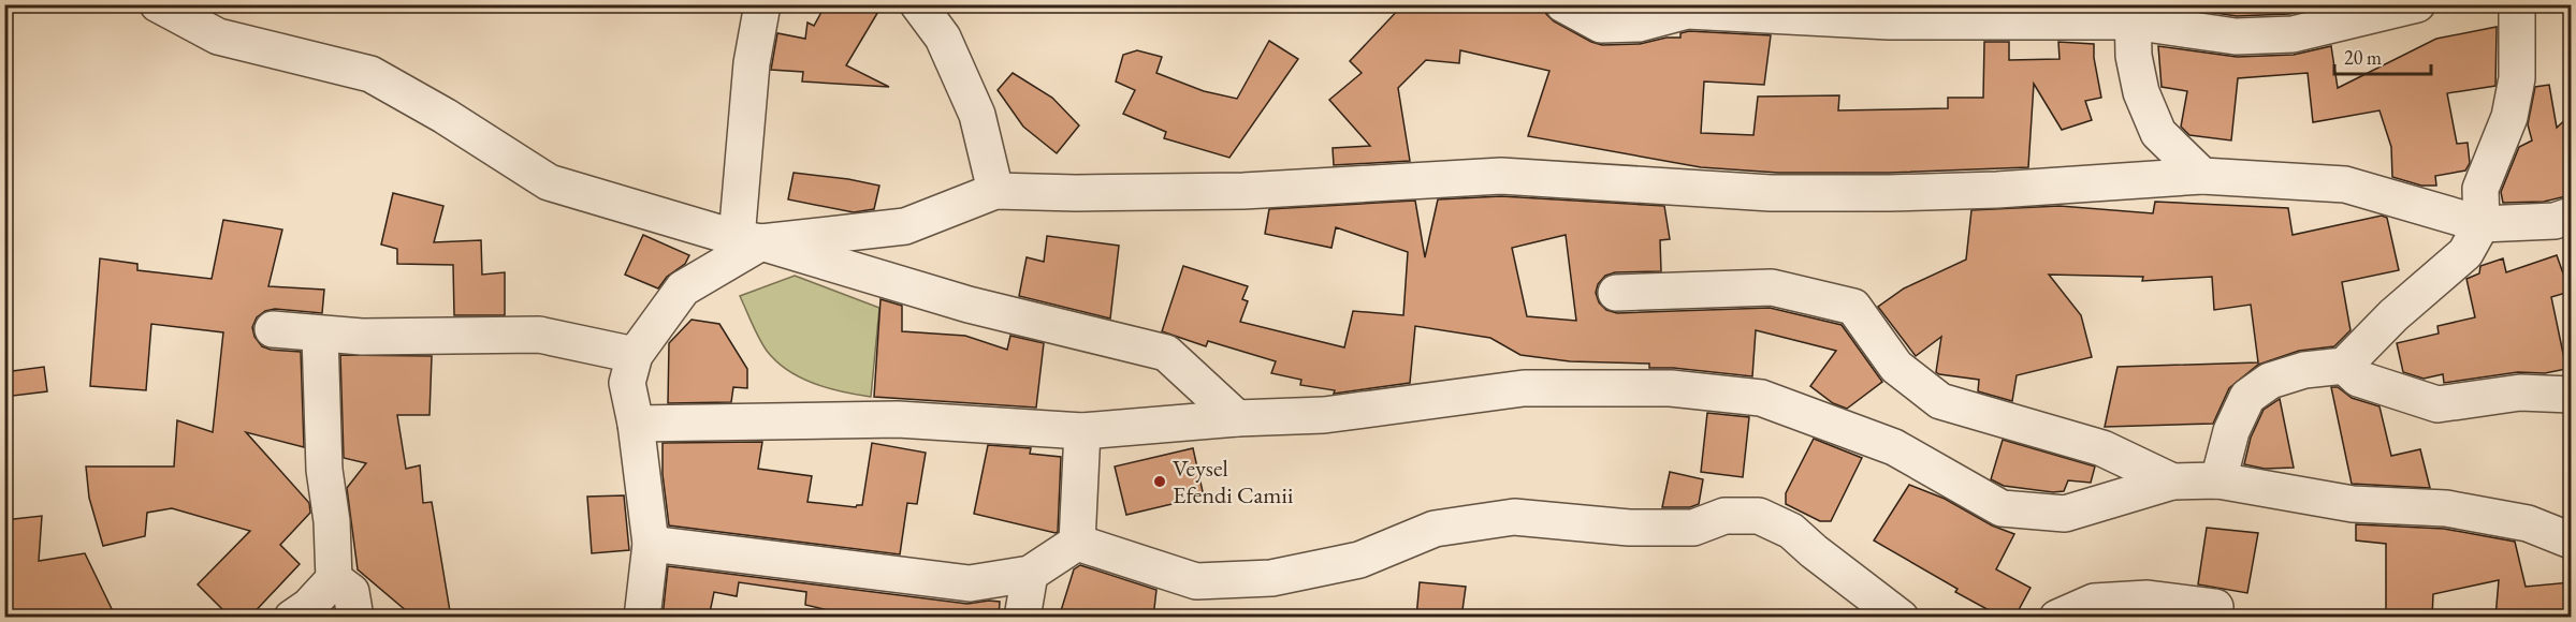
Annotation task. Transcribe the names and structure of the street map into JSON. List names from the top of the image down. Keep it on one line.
{"places":["Veysel Efendi Camii"],"scale_bar":"20 m"}
